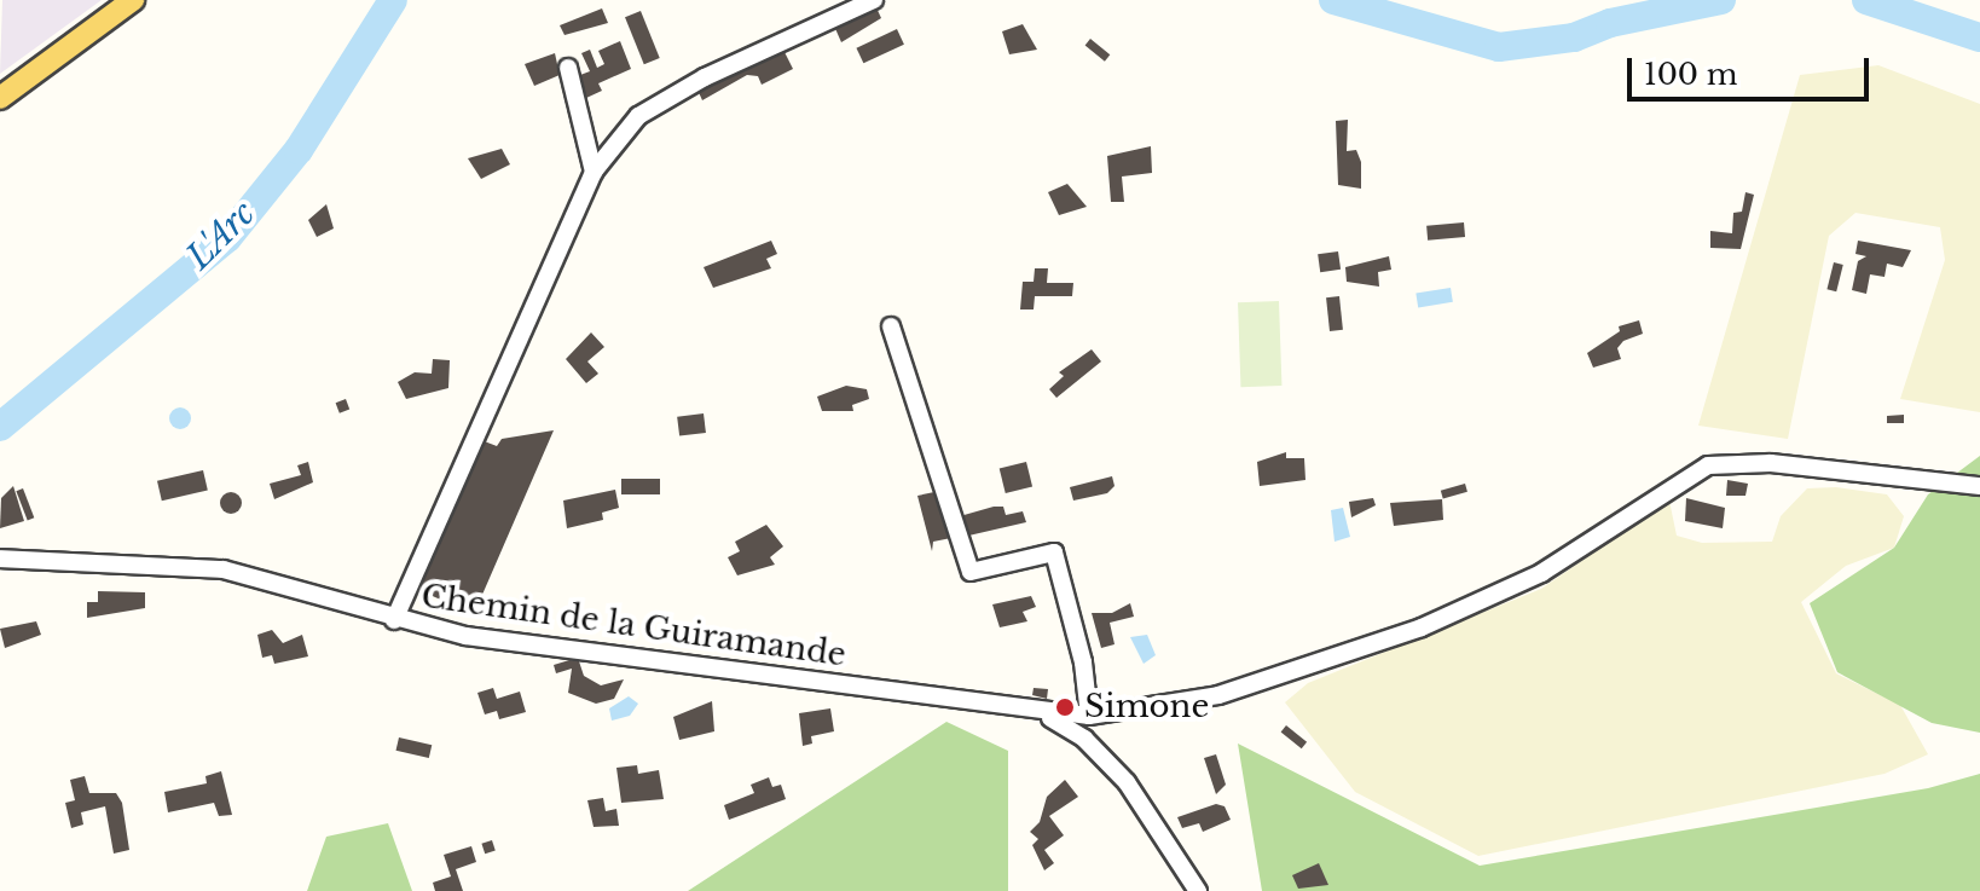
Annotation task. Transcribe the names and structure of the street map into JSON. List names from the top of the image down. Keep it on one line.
{"streets":{"street":["Chemin de la Guiramande"]},"water":["L'Arc"],"places":["Simone"],"scale_bar":"100 m"}
